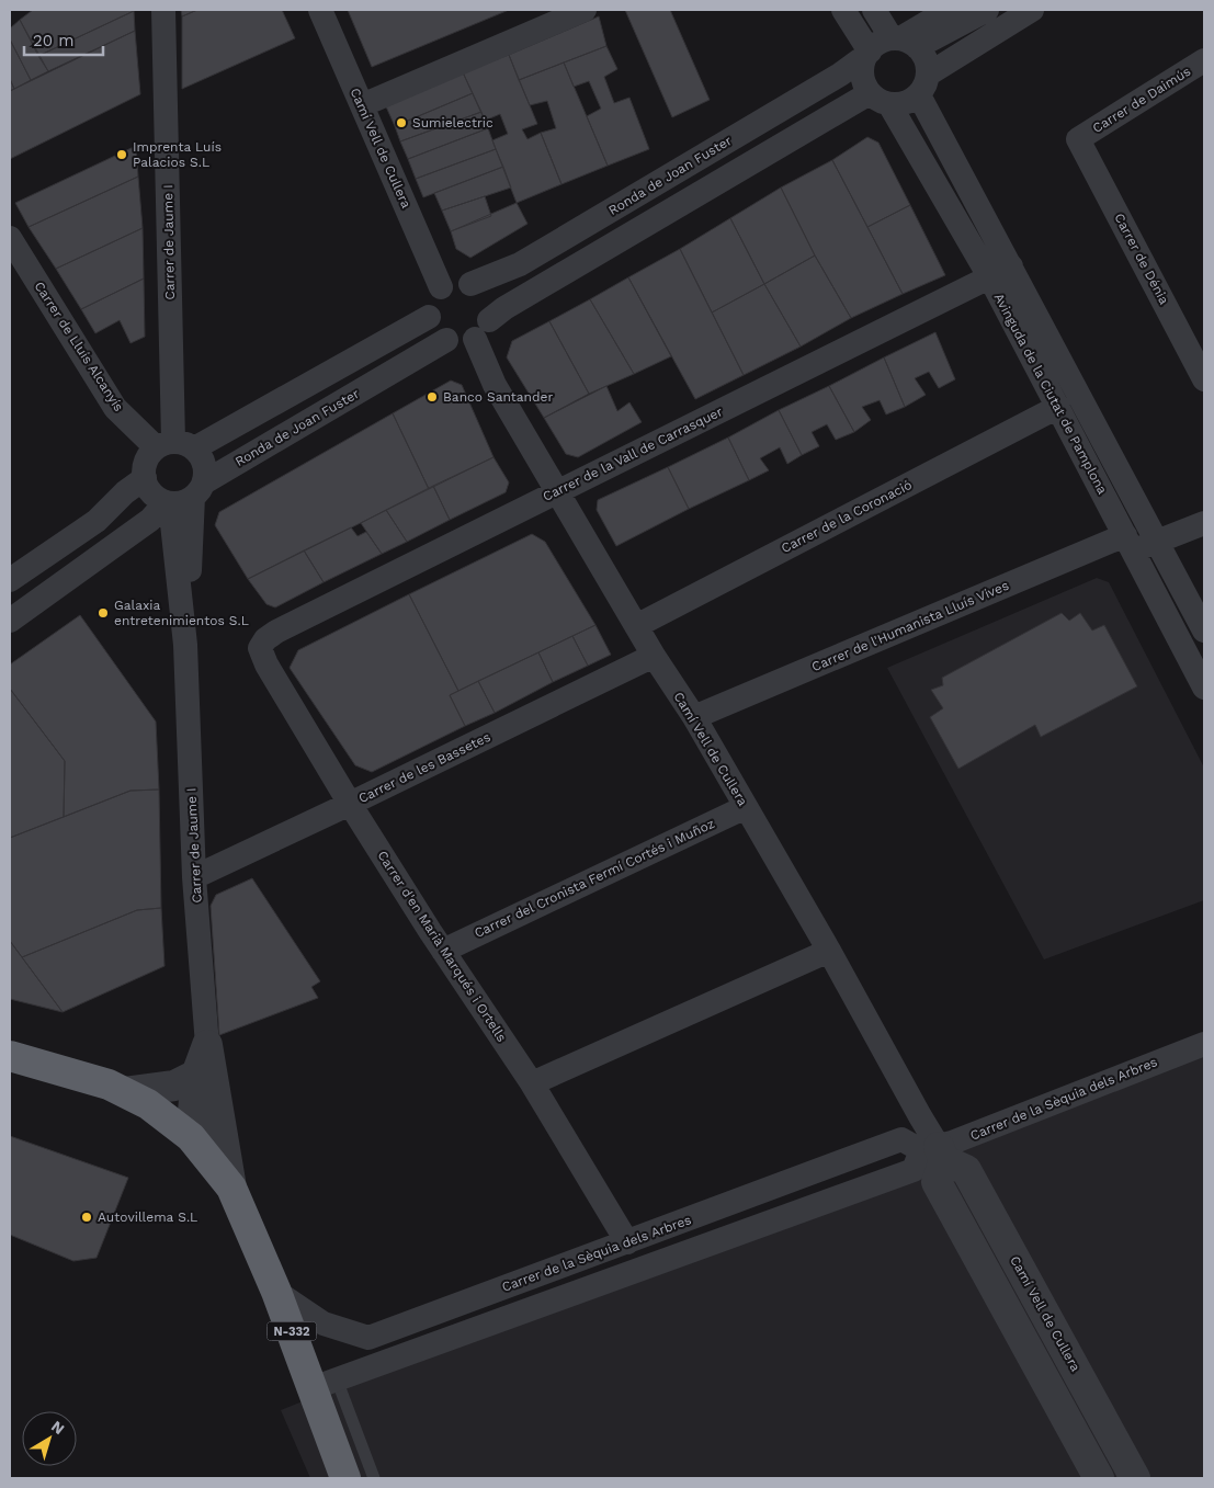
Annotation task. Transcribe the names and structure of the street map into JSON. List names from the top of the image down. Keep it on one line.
{"streets":{"highway":["N-332"],"street":["Carrer de Daimús","Camí Vell de Cullera","Ronda de Joan Fuster","Carrer de Jaume I","Carrer de Dénia","Carrer de Lluís Alcanyís","Avinguda de la Ciutat de Pamplona","Carrer de la Vall de Carrasquer","Carrer de la Coronació","Carrer de l'Humanista Lluís Vives","Carrer de les Bassetes","Carrer del Cronista Fermí Cortés i Muñoz","Carrer d'en Marià Marqués i Ortells","Carrer de la Sèquia dels Arbres"]},"crossings":[["Carrer de Daimús","Carrer de Dénia"],["Camí Vell de Cullera","Ronda de Joan Fuster"],["Camí Vell de Cullera","Carrer de la Vall de Carrasquer"],["Camí Vell de Cullera","Carrer de la Coronació"],["Camí Vell de Cullera","Carrer de l'Humanista Lluís Vives"],["Camí Vell de Cullera","Carrer de les Bassetes"],["Camí Vell de Cullera","Carrer del Cronista Fermí Cortés i Muñoz"],["Camí Vell de Cullera","Carrer de la Sèquia dels Arbres"],["Ronda de Joan Fuster","Carrer de Jaume I"],["Ronda de Joan Fuster","Carrer de Lluís Alcanyís"],["Ronda de Joan Fuster","Avinguda de la Ciutat de Pamplona"],["Carrer de Jaume I","Carrer de Lluís Alcanyís"],["Carrer de Jaume I","Carrer de les Bassetes"],["Carrer de Jaume I","N-332"],["Avinguda de la Ciutat de Pamplona","Carrer de la Vall de Carrasquer"],["Avinguda de la Ciutat de Pamplona","Carrer de la Coronació"],["Avinguda de la Ciutat de Pamplona","Carrer de l'Humanista Lluís Vives"],["Carrer de la Vall de Carrasquer","Carrer d'en Marià Marqués i Ortells"],["Carrer de les Bassetes","Carrer d'en Marià Marqués i Ortells"],["Carrer del Cronista Fermí Cortés i Muñoz","Carrer d'en Marià Marqués i Ortells"],["Carrer d'en Marià Marqués i Ortells","Carrer de la Sèquia dels Arbres"],["Carrer de la Sèquia dels Arbres","N-332"]],"places":["Sumielectric","Imprenta Luís Palacios S.L","Banco Santander","Galaxia entretenimientos S.L","Autovillema S.L"],"scale_bar":"20 m","north":"top right"}
